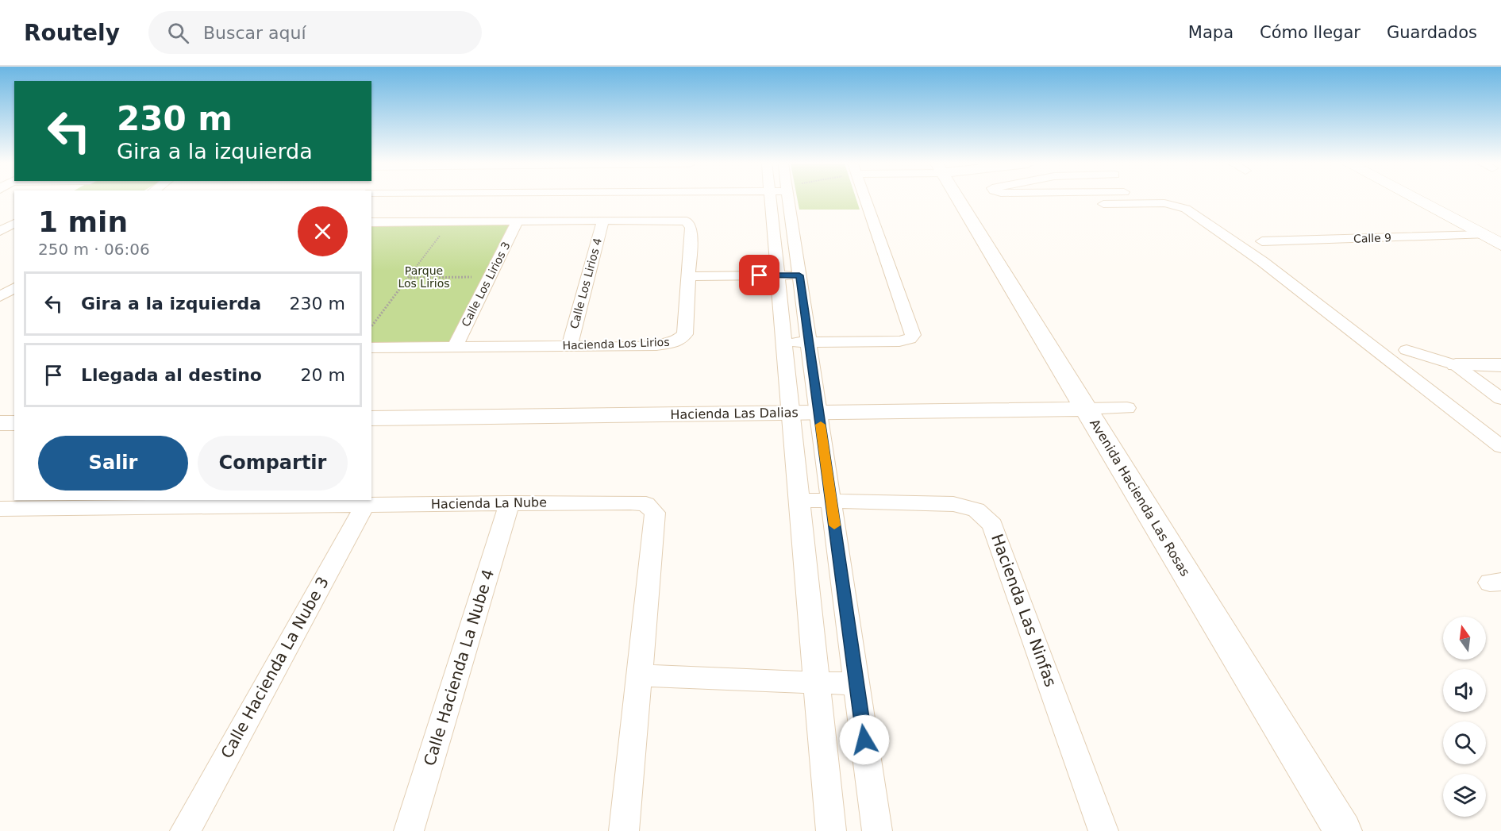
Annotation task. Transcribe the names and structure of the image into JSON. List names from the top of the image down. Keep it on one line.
{"streets":{"street":["Calle 9","Calle Los Lirios 4","Calle Los Lirios 3","Hacienda Los Lirios","Hacienda Las Dalias","Avenida Hacienda Las Rosas","Hacienda La Nube","Hacienda Las Ninfas","Calle Hacienda La Nube 3","Calle Hacienda La Nube 4"]},"crossings":[["Calle Los Lirios 4","Hacienda Los Lirios"],["Calle Los Lirios 3","Hacienda Los Lirios"],["Hacienda Las Dalias","Avenida Hacienda Las Rosas"],["Hacienda La Nube","Calle Hacienda La Nube 3"],["Hacienda La Nube","Calle Hacienda La Nube 4"]],"parks":["Parque Los Lirios"],"north":"top","page":{"header":"Routely","search":"Buscar aquí","nav":["Mapa","Cómo llegar","Guardados"],"turn":["230 m","Gira a la izquierda"],"heading":["1 min","250 m · 06:06"],"list":[{"name":"Gira a la izquierda","value":"230 m"},{"name":"Llegada al destino","value":"20 m"}],"buttons":["Salir","Compartir"]}}
